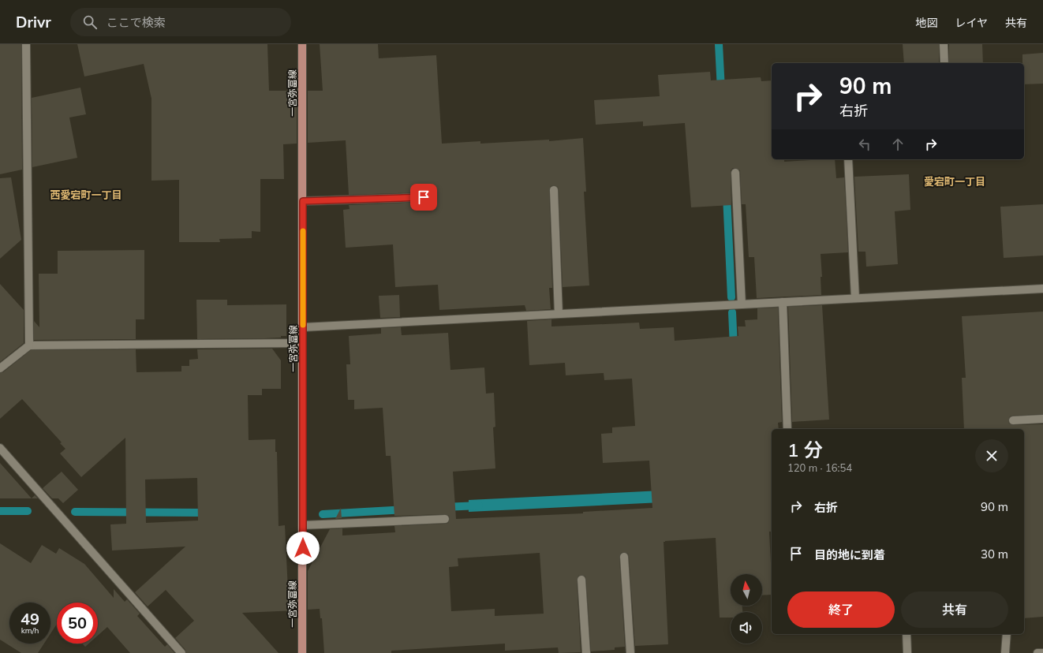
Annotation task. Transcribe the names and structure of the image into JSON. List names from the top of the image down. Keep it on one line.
{"streets":{"main road":["一宮弥富線"]},"districts":["愛宕町一丁目","西愛宕町一丁目"],"north":"top","page":{"header":"Drivr","search":"ここで検索","nav":["地図","レイヤ","共有"],"turn":["90 m","右折"],"heading":["1 分","120 m · 16:54"],"list":[{"name":"右折","value":"90 m"},{"name":"目的地に到着","value":"30 m"}],"buttons":["終了","共有"],"speed":"49 km/h","limit":"50"}}
